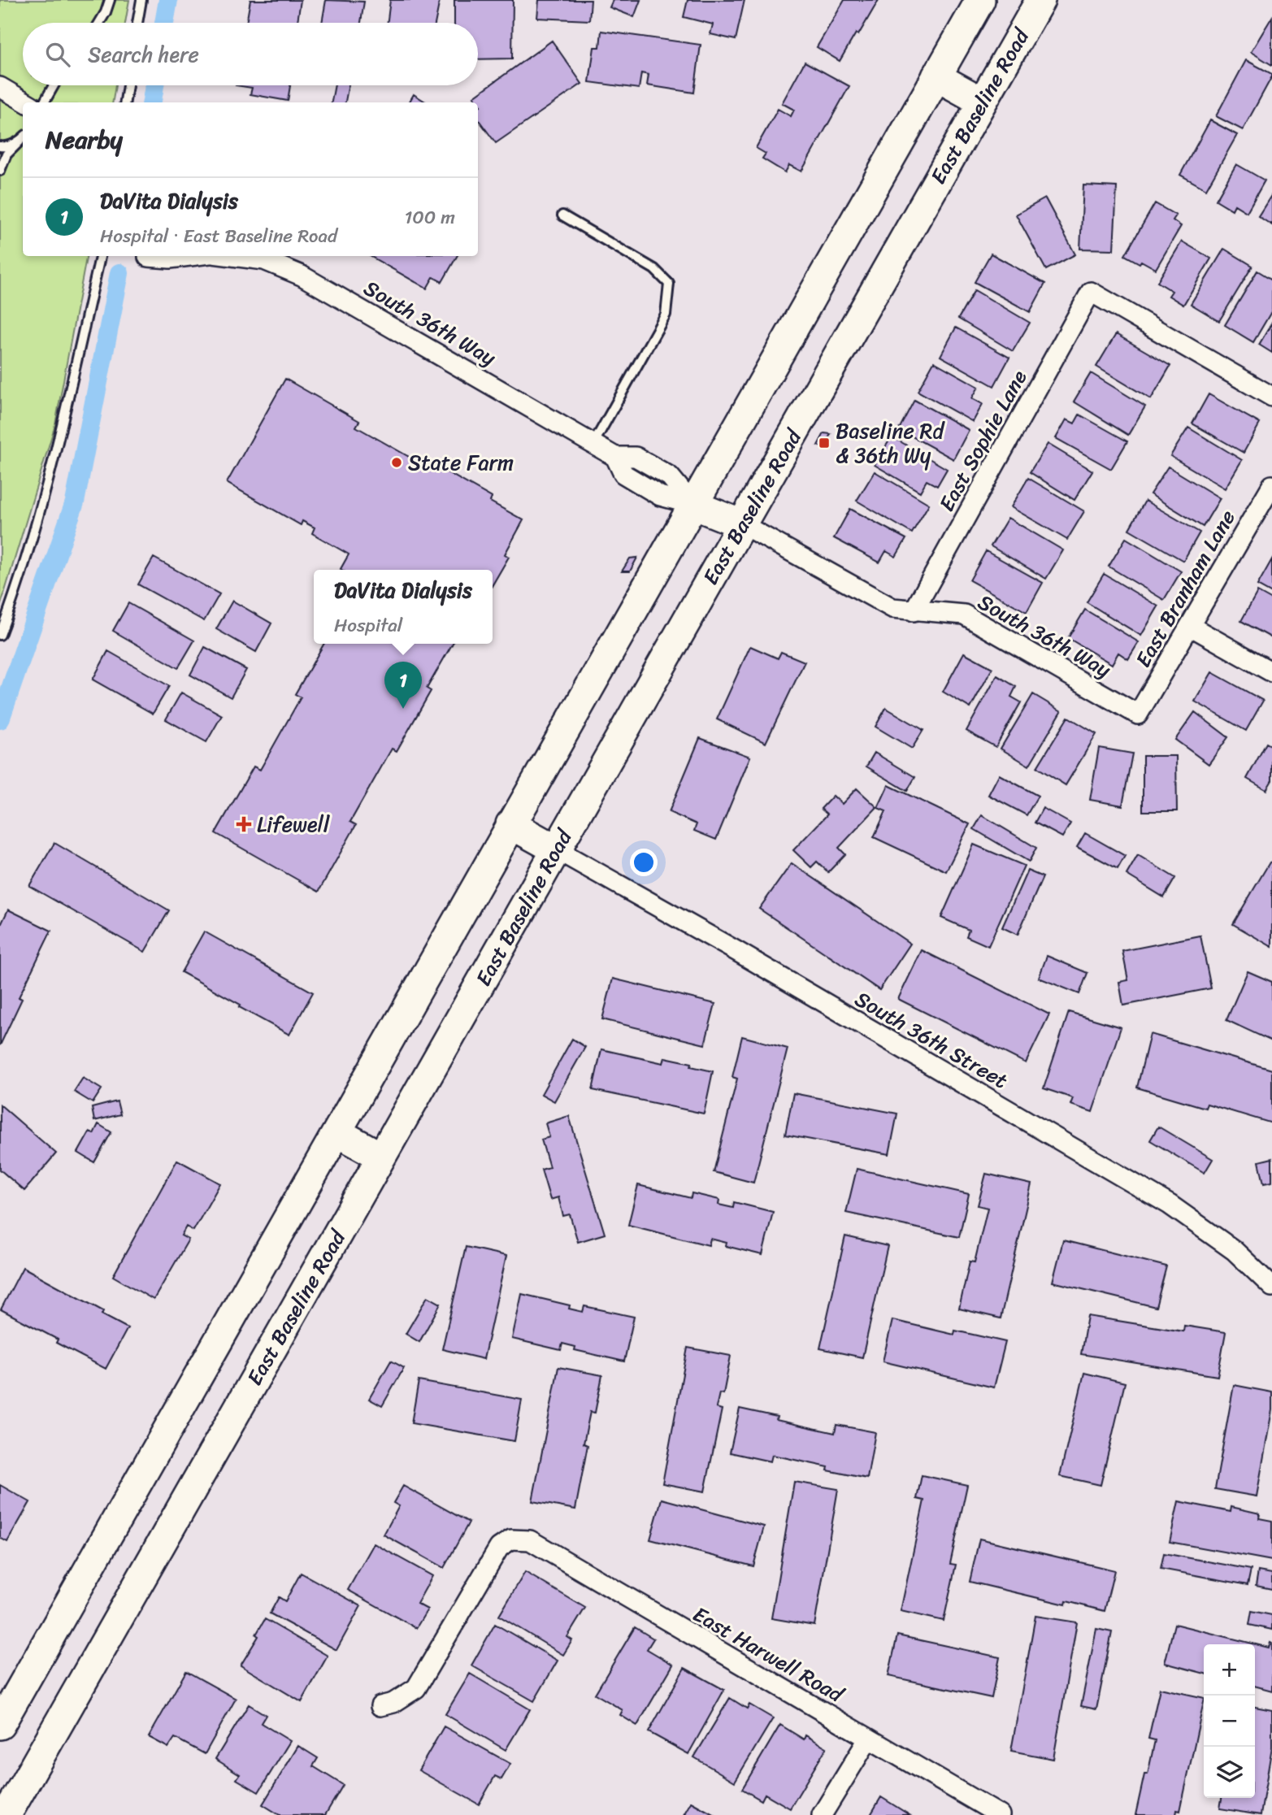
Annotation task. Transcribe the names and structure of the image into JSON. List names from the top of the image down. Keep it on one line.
{"streets":{"main road":["East Baseline Road"],"street":["South 36th Way","East Sophie Lane","East Branham Lane","South 36th Street","East Harwell Road"]},"crossings":[["East Baseline Road","South 36th Way"],["East Baseline Road","South 36th Street"],["South 36th Way","East Sophie Lane"],["South 36th Way","East Branham Lane"]],"places":{"transit":["Baseline Rd & 36th Wy"],"other":["State Farm"],"health":["Lifewell"]},"page":{"search":"Search here","heading":"Nearby","list":[{"mark":"1","name":"DaVita Dialysis","note":"Hospital · East Baseline Road","value":"100 m"}],"popup":["DaVita Dialysis","Hospital"],"pins":"1","map_buttons":["+","−"]}}
